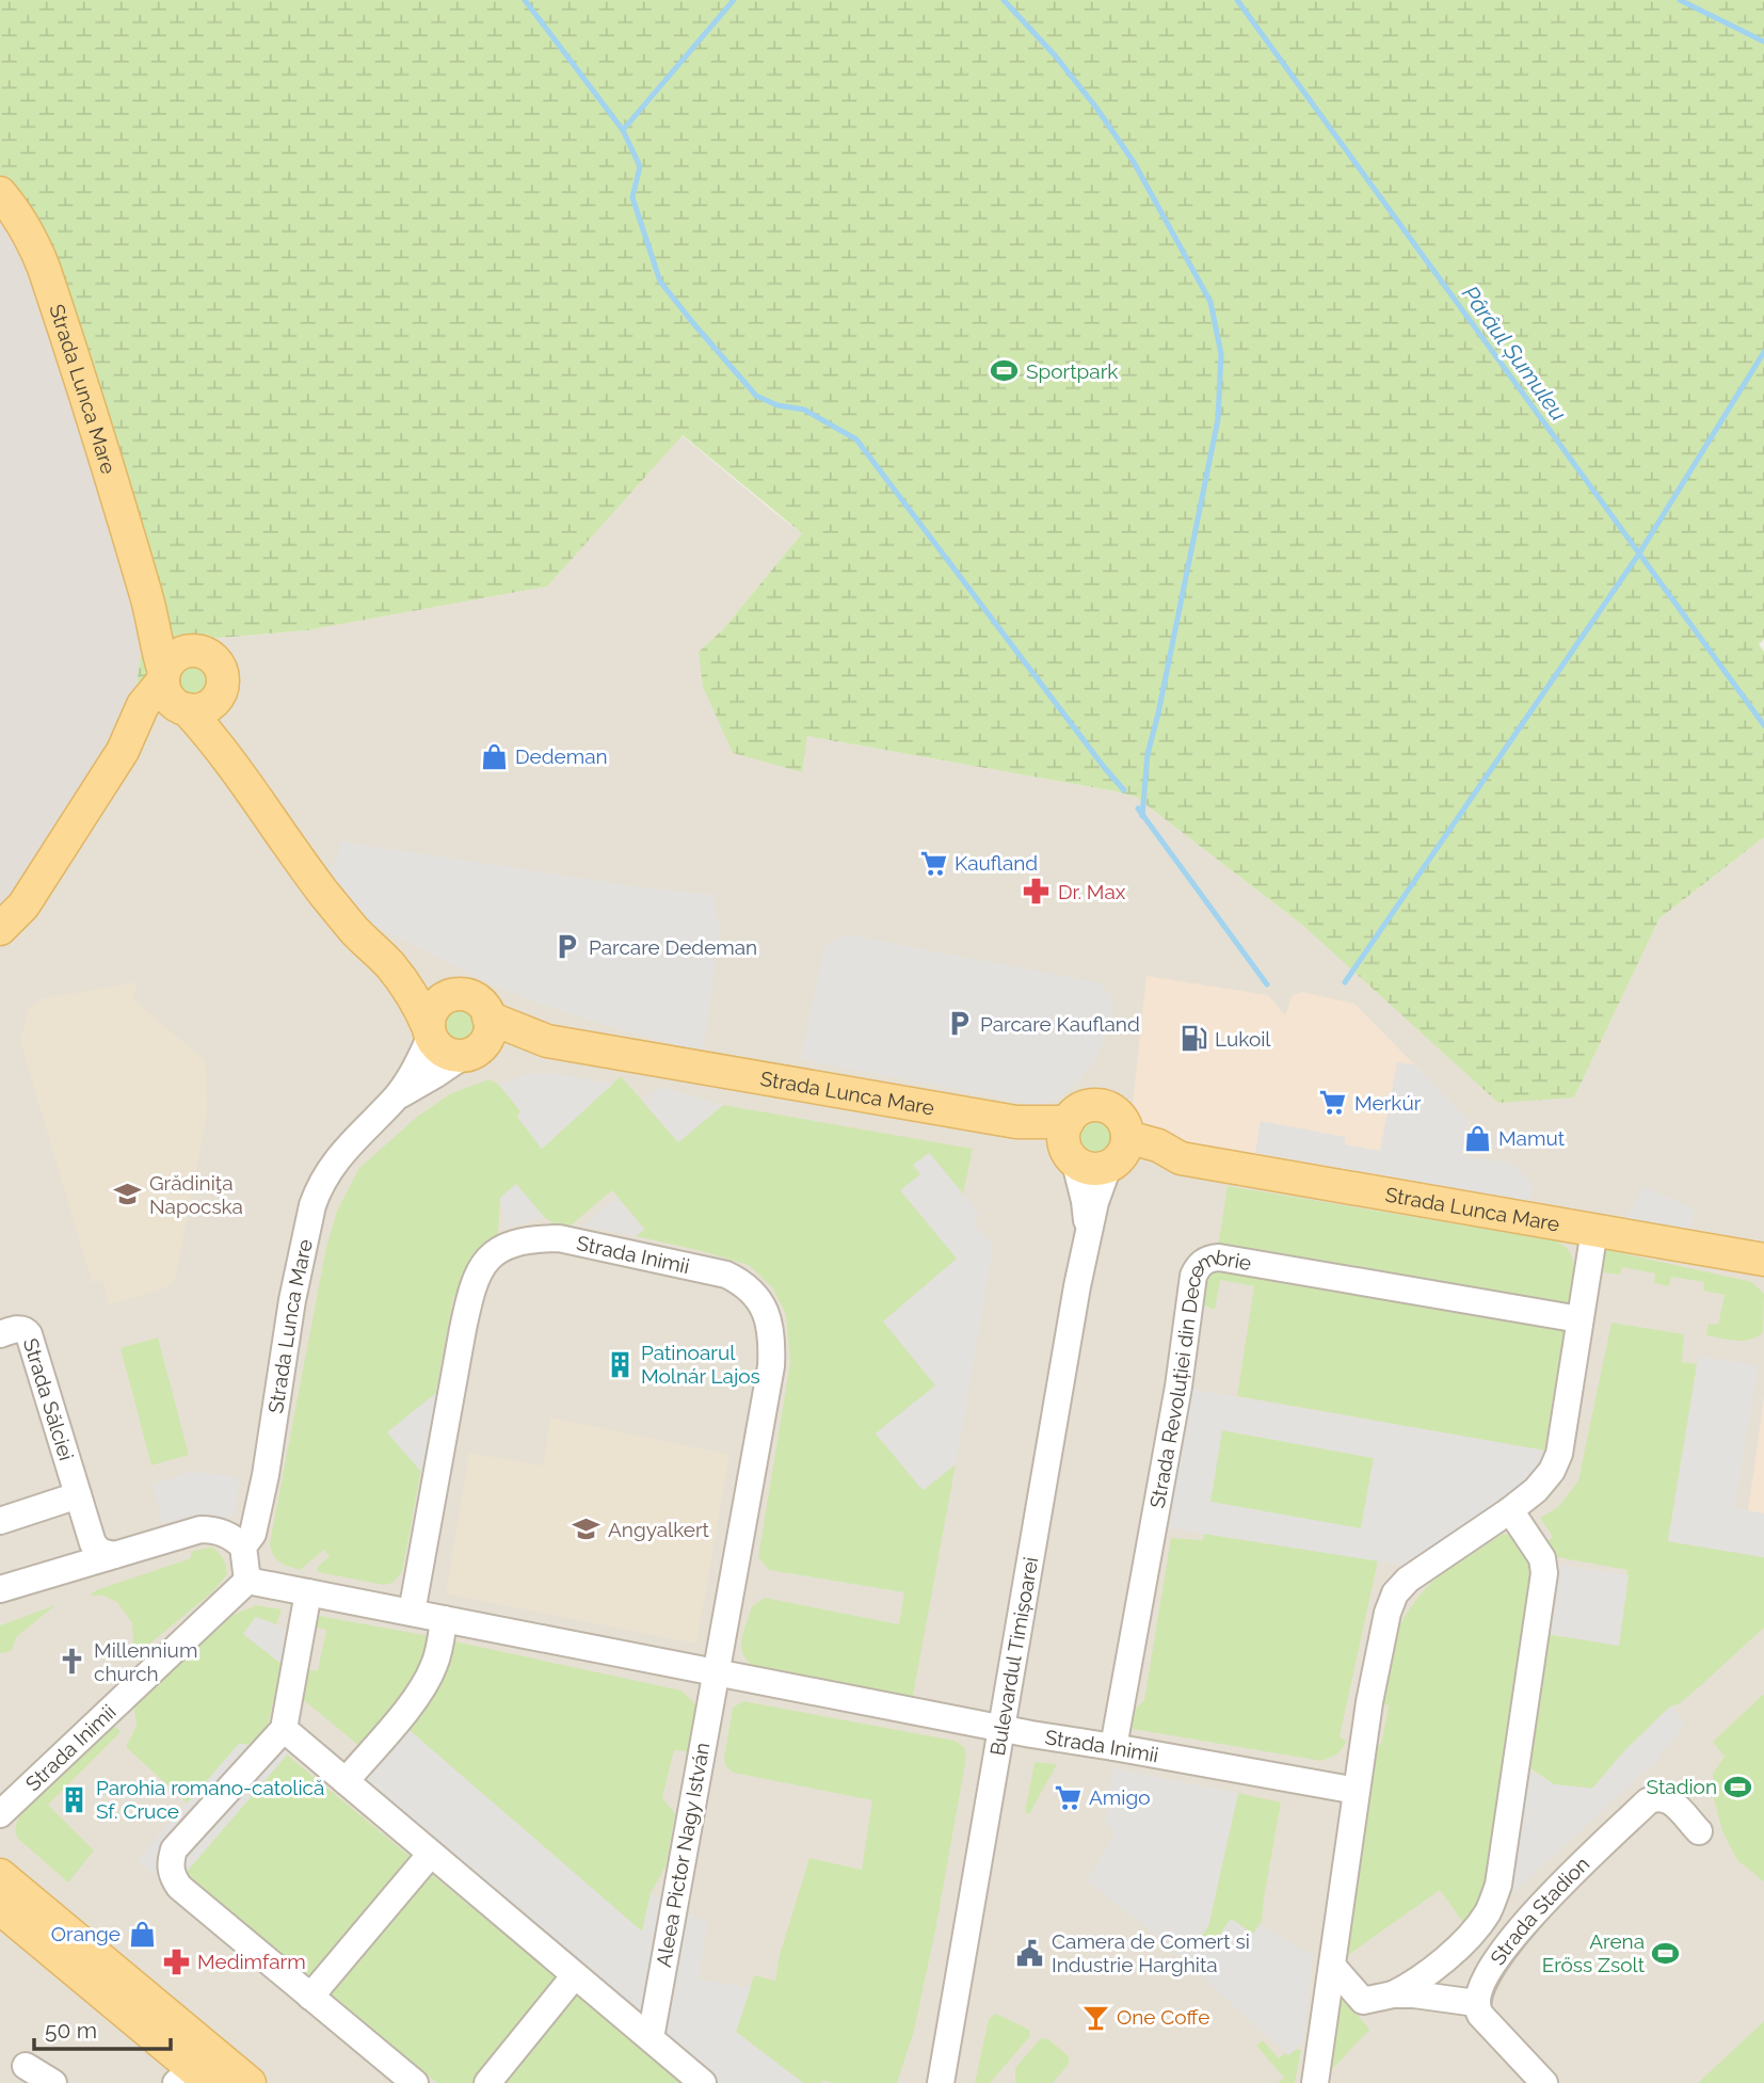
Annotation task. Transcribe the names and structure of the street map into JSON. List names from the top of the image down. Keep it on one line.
{"streets":{"main road":["Strada Lunca Mare"],"street":["Strada Inimii","Strada Revoluției din Decembrie","Strada Sălciei","Bulevardul Timișoarei","Aleea Pictor Nagy István","Strada Stadion"]},"crossings":[["Strada Lunca Mare","Strada Inimii"],["Strada Lunca Mare","Bulevardul Timișoarei"],["Strada Inimii","Strada Revoluției din Decembrie"],["Strada Inimii","Bulevardul Timișoarei"],["Strada Inimii","Aleea Pictor Nagy István"]],"water":["Pârâul Șumuleu"],"places":{"sports":["Sportpark","Stadion","Arena Erőss Zsolt"],"shop":["Dedeman","Mamut","Orange"],"supermarket":["Kaufland","Merkúr","Amigo"],"pharmacy":["Dr. Max","Medimfarm"],"parking":["Parcare Dedeman","Parcare Kaufland"],"fuel station":["Lukoil"],"school or university":["Grădiniţa Napocska","Angyalkert"],"building":["Patinoarul Molnár Lajos","Parohia romano-catolică Sf. Cruce"],"church":["Millennium church"],"public building":["Camera de Comert si Industrie Harghita"],"bar":["One Coffe"]},"scale_bar":"50 m"}
